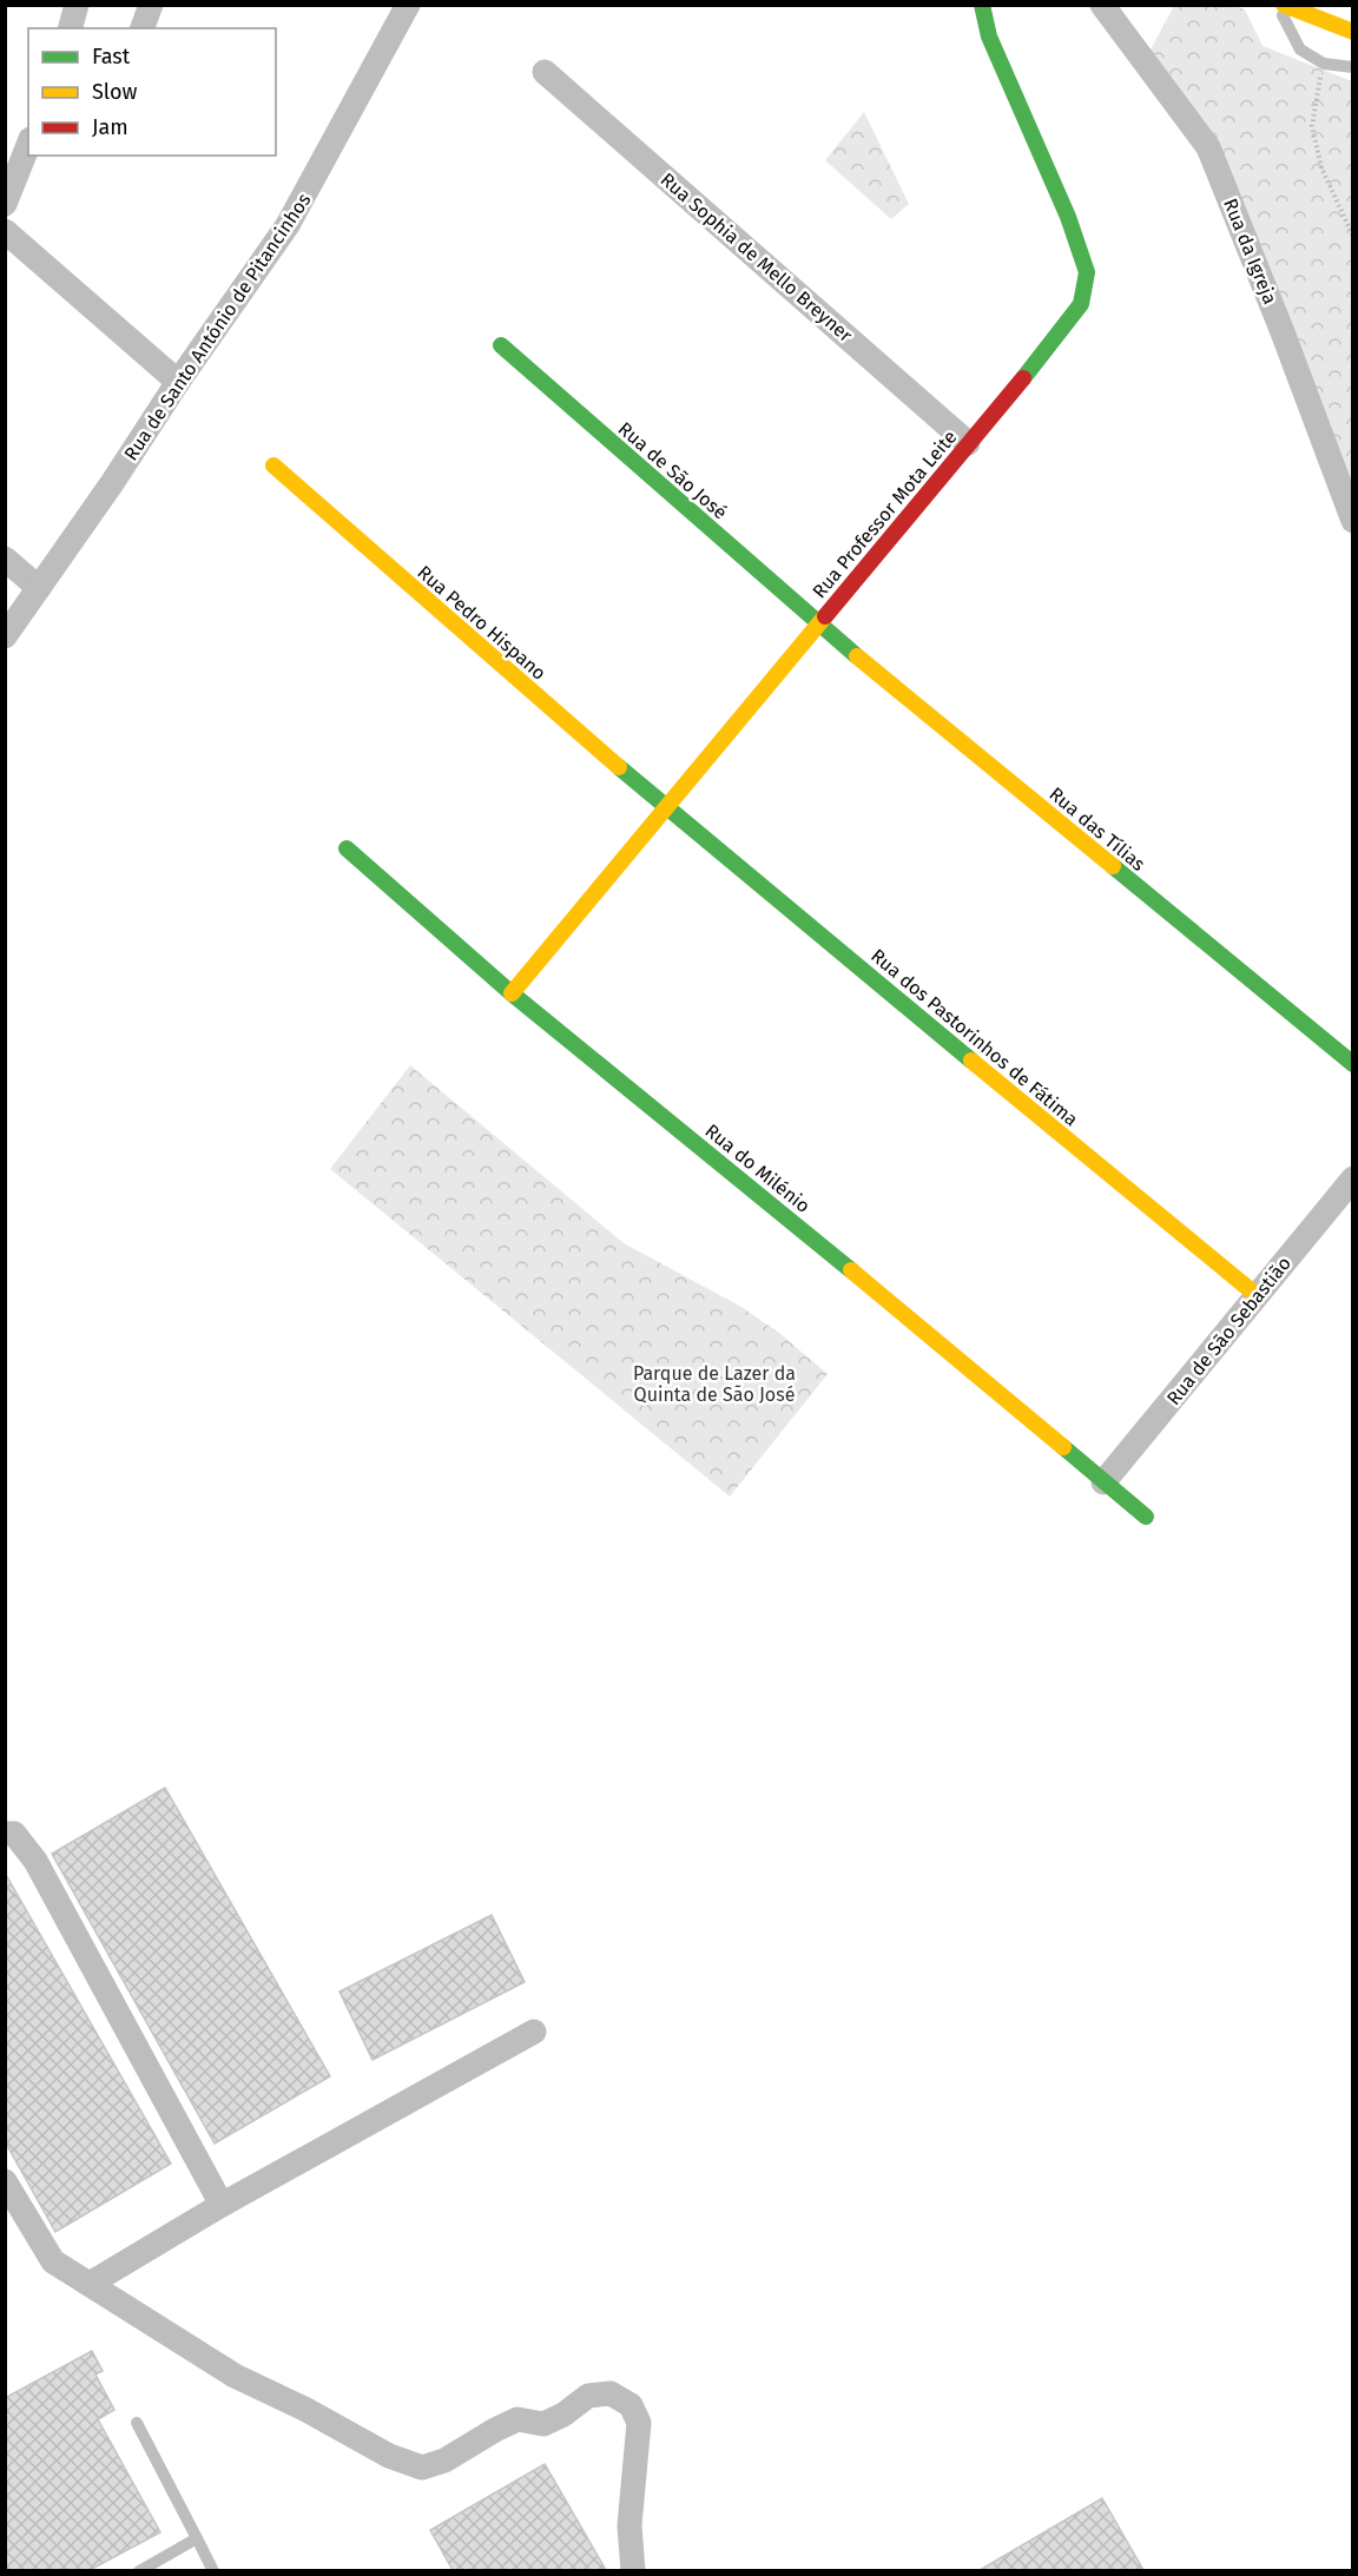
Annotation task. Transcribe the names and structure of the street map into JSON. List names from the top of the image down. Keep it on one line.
{"streets":{"street":["Rua da Igreja","Rua Sophia de Mello Breyner","Rua de Santo António de Pitancinhos","Rua de São José","Rua Professor Mota Leite","Rua Pedro Hispano","Rua das Tílias","Rua dos Pastorinhos de Fátima","Rua do Milénio","Rua de São Sebastião"]},"crossings":[["Rua Sophia de Mello Breyner","Rua Professor Mota Leite"],["Rua de São José","Rua Professor Mota Leite"],["Rua de São José","Rua das Tílias"],["Rua Professor Mota Leite","Rua Pedro Hispano"],["Rua Professor Mota Leite","Rua das Tílias"],["Rua Professor Mota Leite","Rua dos Pastorinhos de Fátima"],["Rua Professor Mota Leite","Rua do Milénio"],["Rua Pedro Hispano","Rua dos Pastorinhos de Fátima"],["Rua dos Pastorinhos de Fátima","Rua de São Sebastião"],["Rua do Milénio","Rua de São Sebastião"]],"parks":["Parque de Lazer da Quinta de São José"],"legend":["Fast","Slow","Jam"]}
